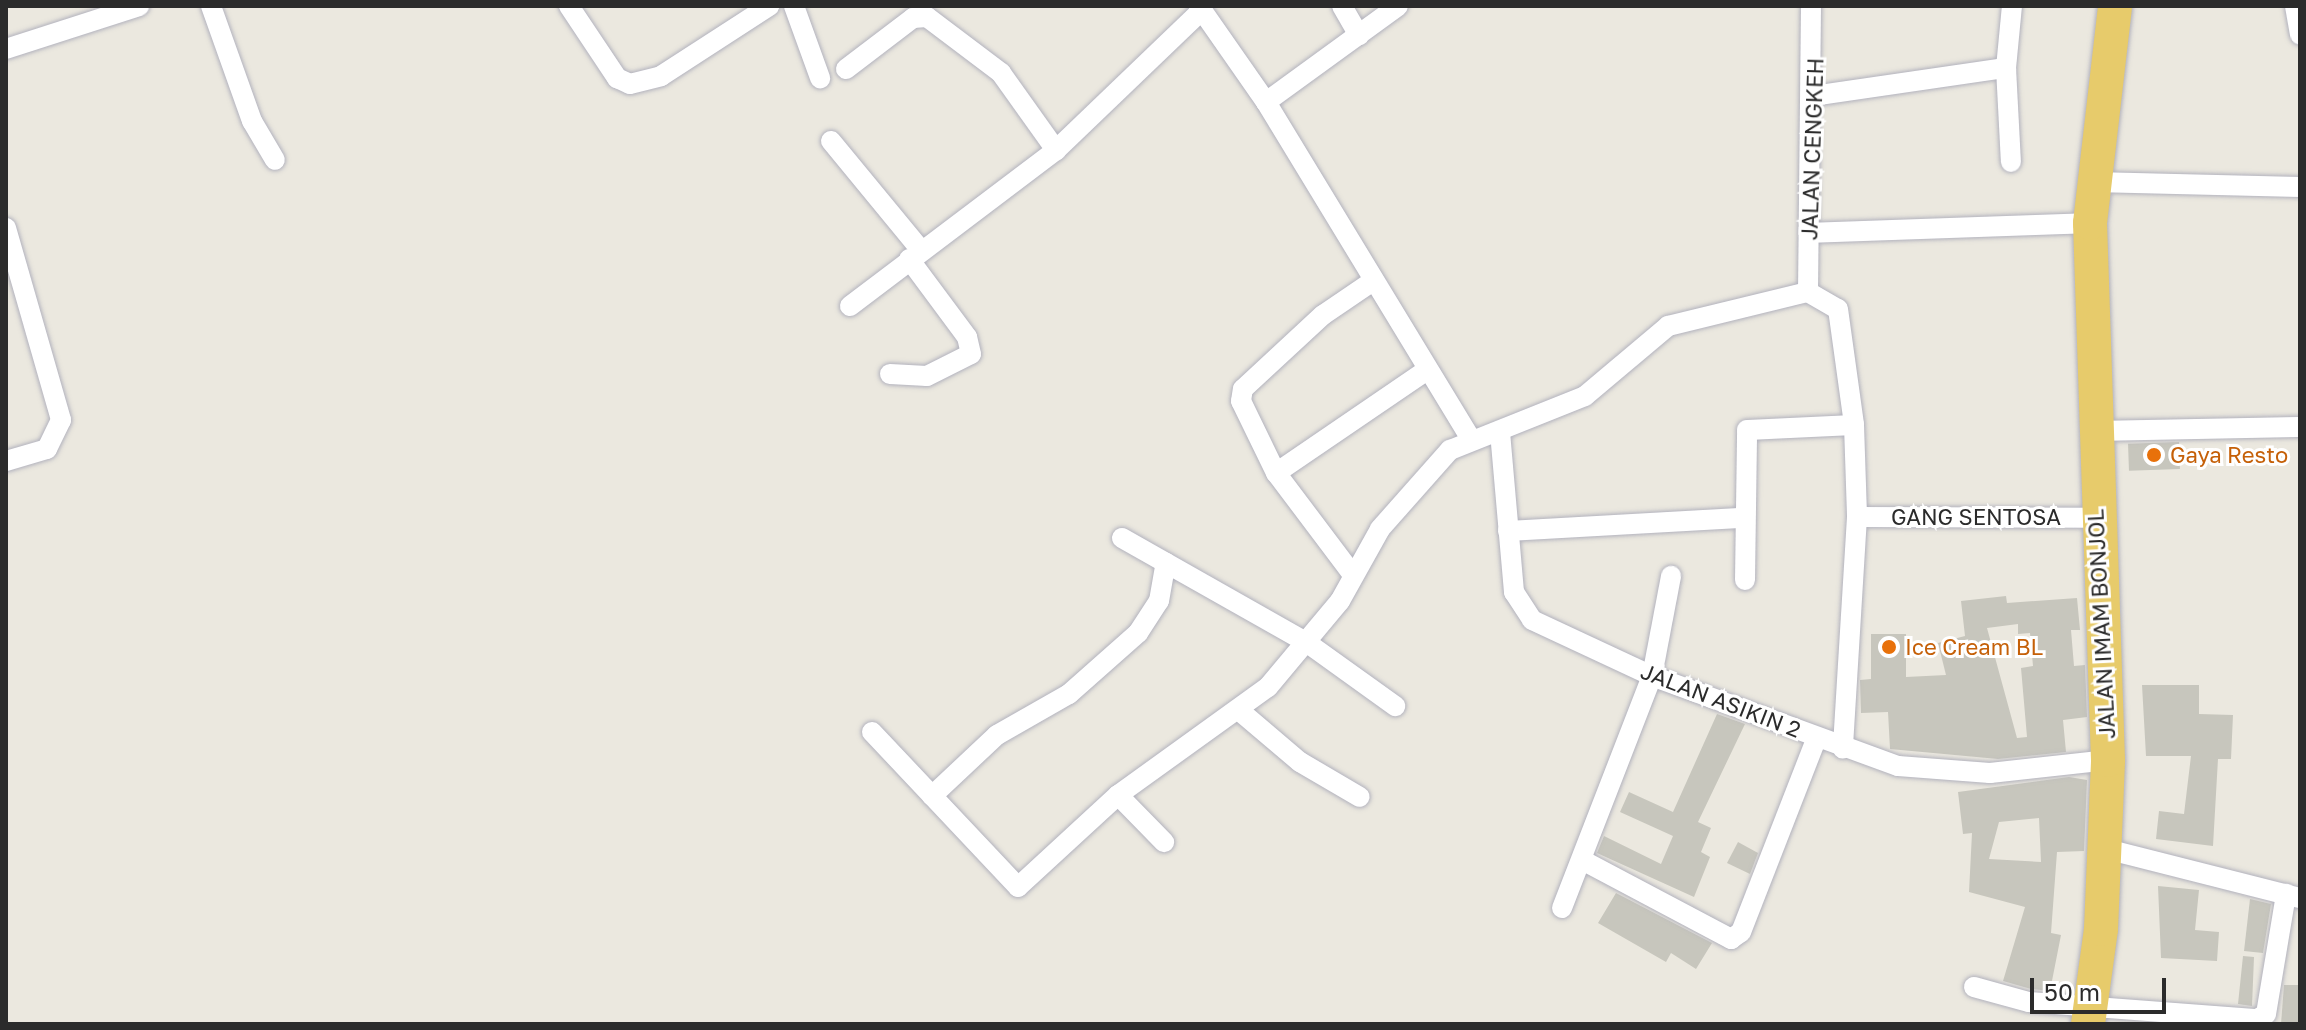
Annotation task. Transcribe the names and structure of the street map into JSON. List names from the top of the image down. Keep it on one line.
{"streets":{"highway":["JALAN IMAM BONJOL"],"street":["JALAN CENGKEH","GANG SENTOSA","JALAN ASIKIN 2"]},"crossings":[["GANG SENTOSA","JALAN IMAM BONJOL"],["JALAN IMAM BONJOL","JALAN ASIKIN 2"]],"places":["Gaya Resto","Ice Cream BL"],"scale_bar":"50 m"}
